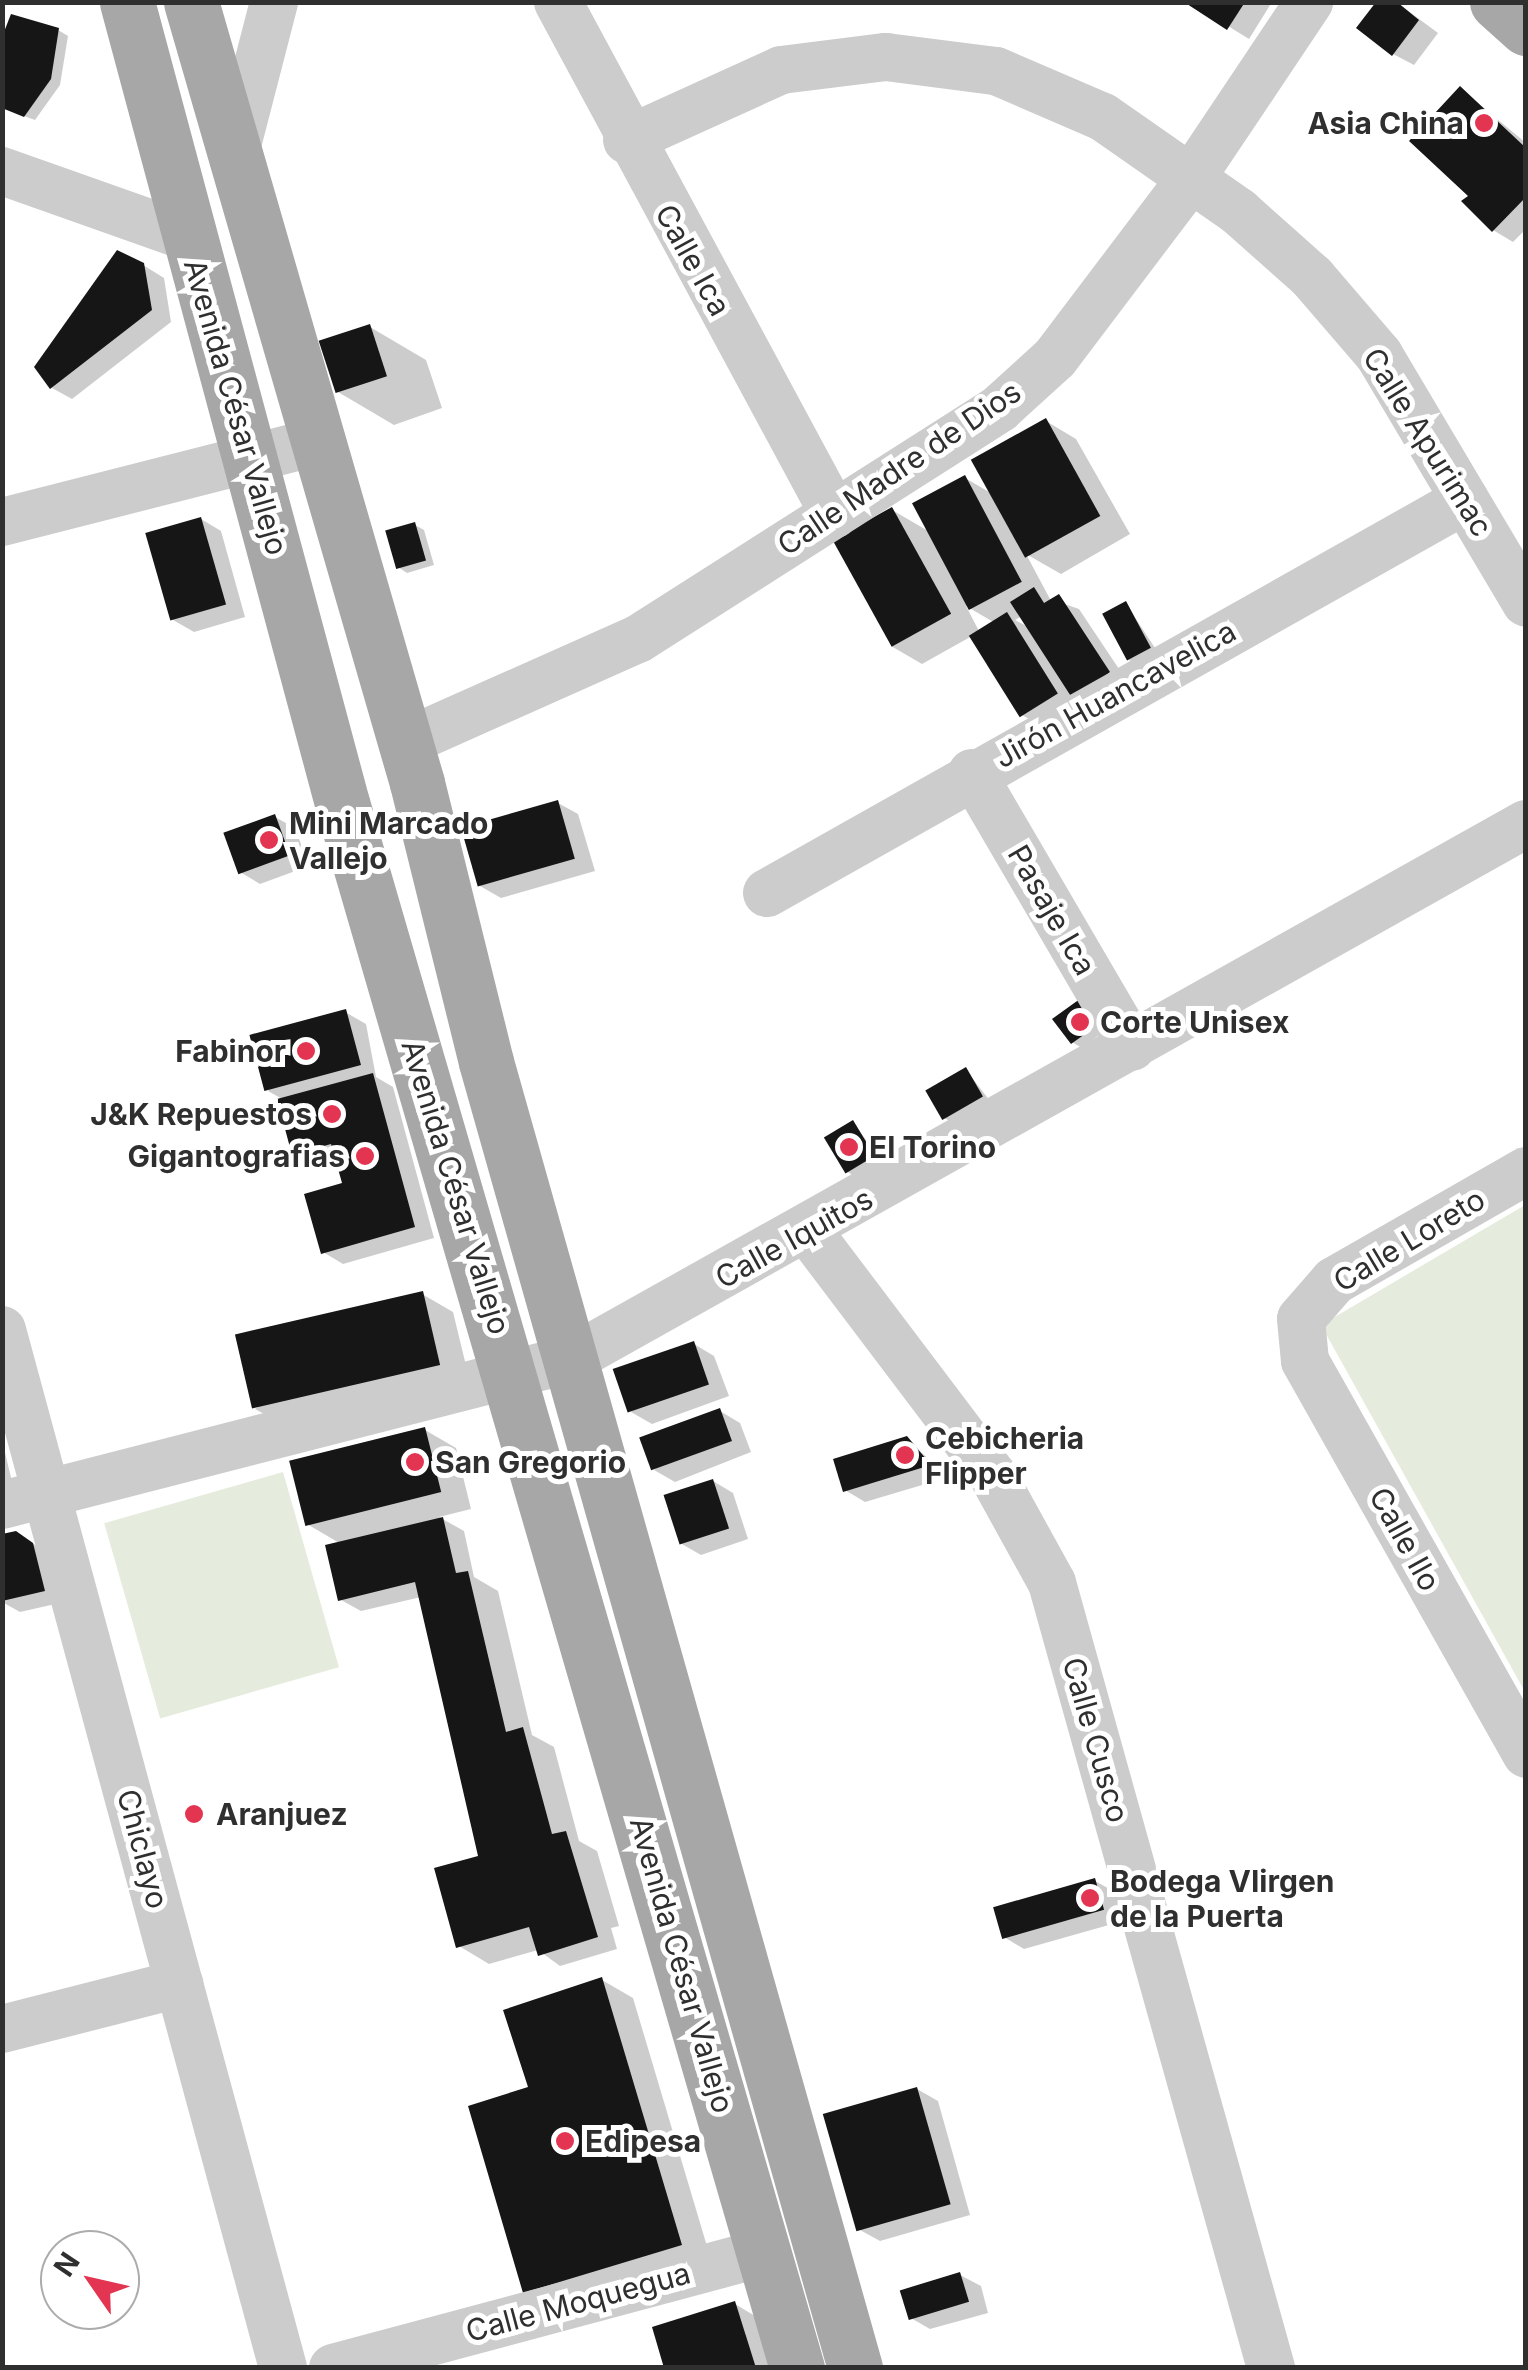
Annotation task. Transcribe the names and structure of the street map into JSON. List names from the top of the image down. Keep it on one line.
{"streets":{"main road":["Avenida César Vallejo"],"street":["Calle Ica","Calle Apurimac","Calle Madre de Dios","Jirón Huancavelica","Pasaje Ica","Calle Iquitos","Calle Loreto","Calle Ilo","Calle Cusco","Chiclayo","Calle Moquegua"]},"crossings":[["Calle Ica","Calle Apurimac"],["Calle Ica","Calle Madre de Dios"],["Avenida César Vallejo","Calle Madre de Dios"],["Avenida César Vallejo","Calle Iquitos"],["Avenida César Vallejo","Calle Moquegua"],["Calle Apurimac","Calle Madre de Dios"],["Calle Apurimac","Jirón Huancavelica"],["Jirón Huancavelica","Pasaje Ica"],["Pasaje Ica","Calle Iquitos"],["Calle Iquitos","Calle Cusco"],["Calle Iquitos","Chiclayo"],["Calle Loreto","Calle Ilo"]],"places":["Asia China","Mini Marcado Vallejo","Corte Unisex","Fabinor","J&K Repuestos","El Torino","Gigantografias","Cebicheria Flipper","San Gregorio","Aranjuez","Bodega VIirgen de la Puerta","Edipesa"],"north":"top left"}
